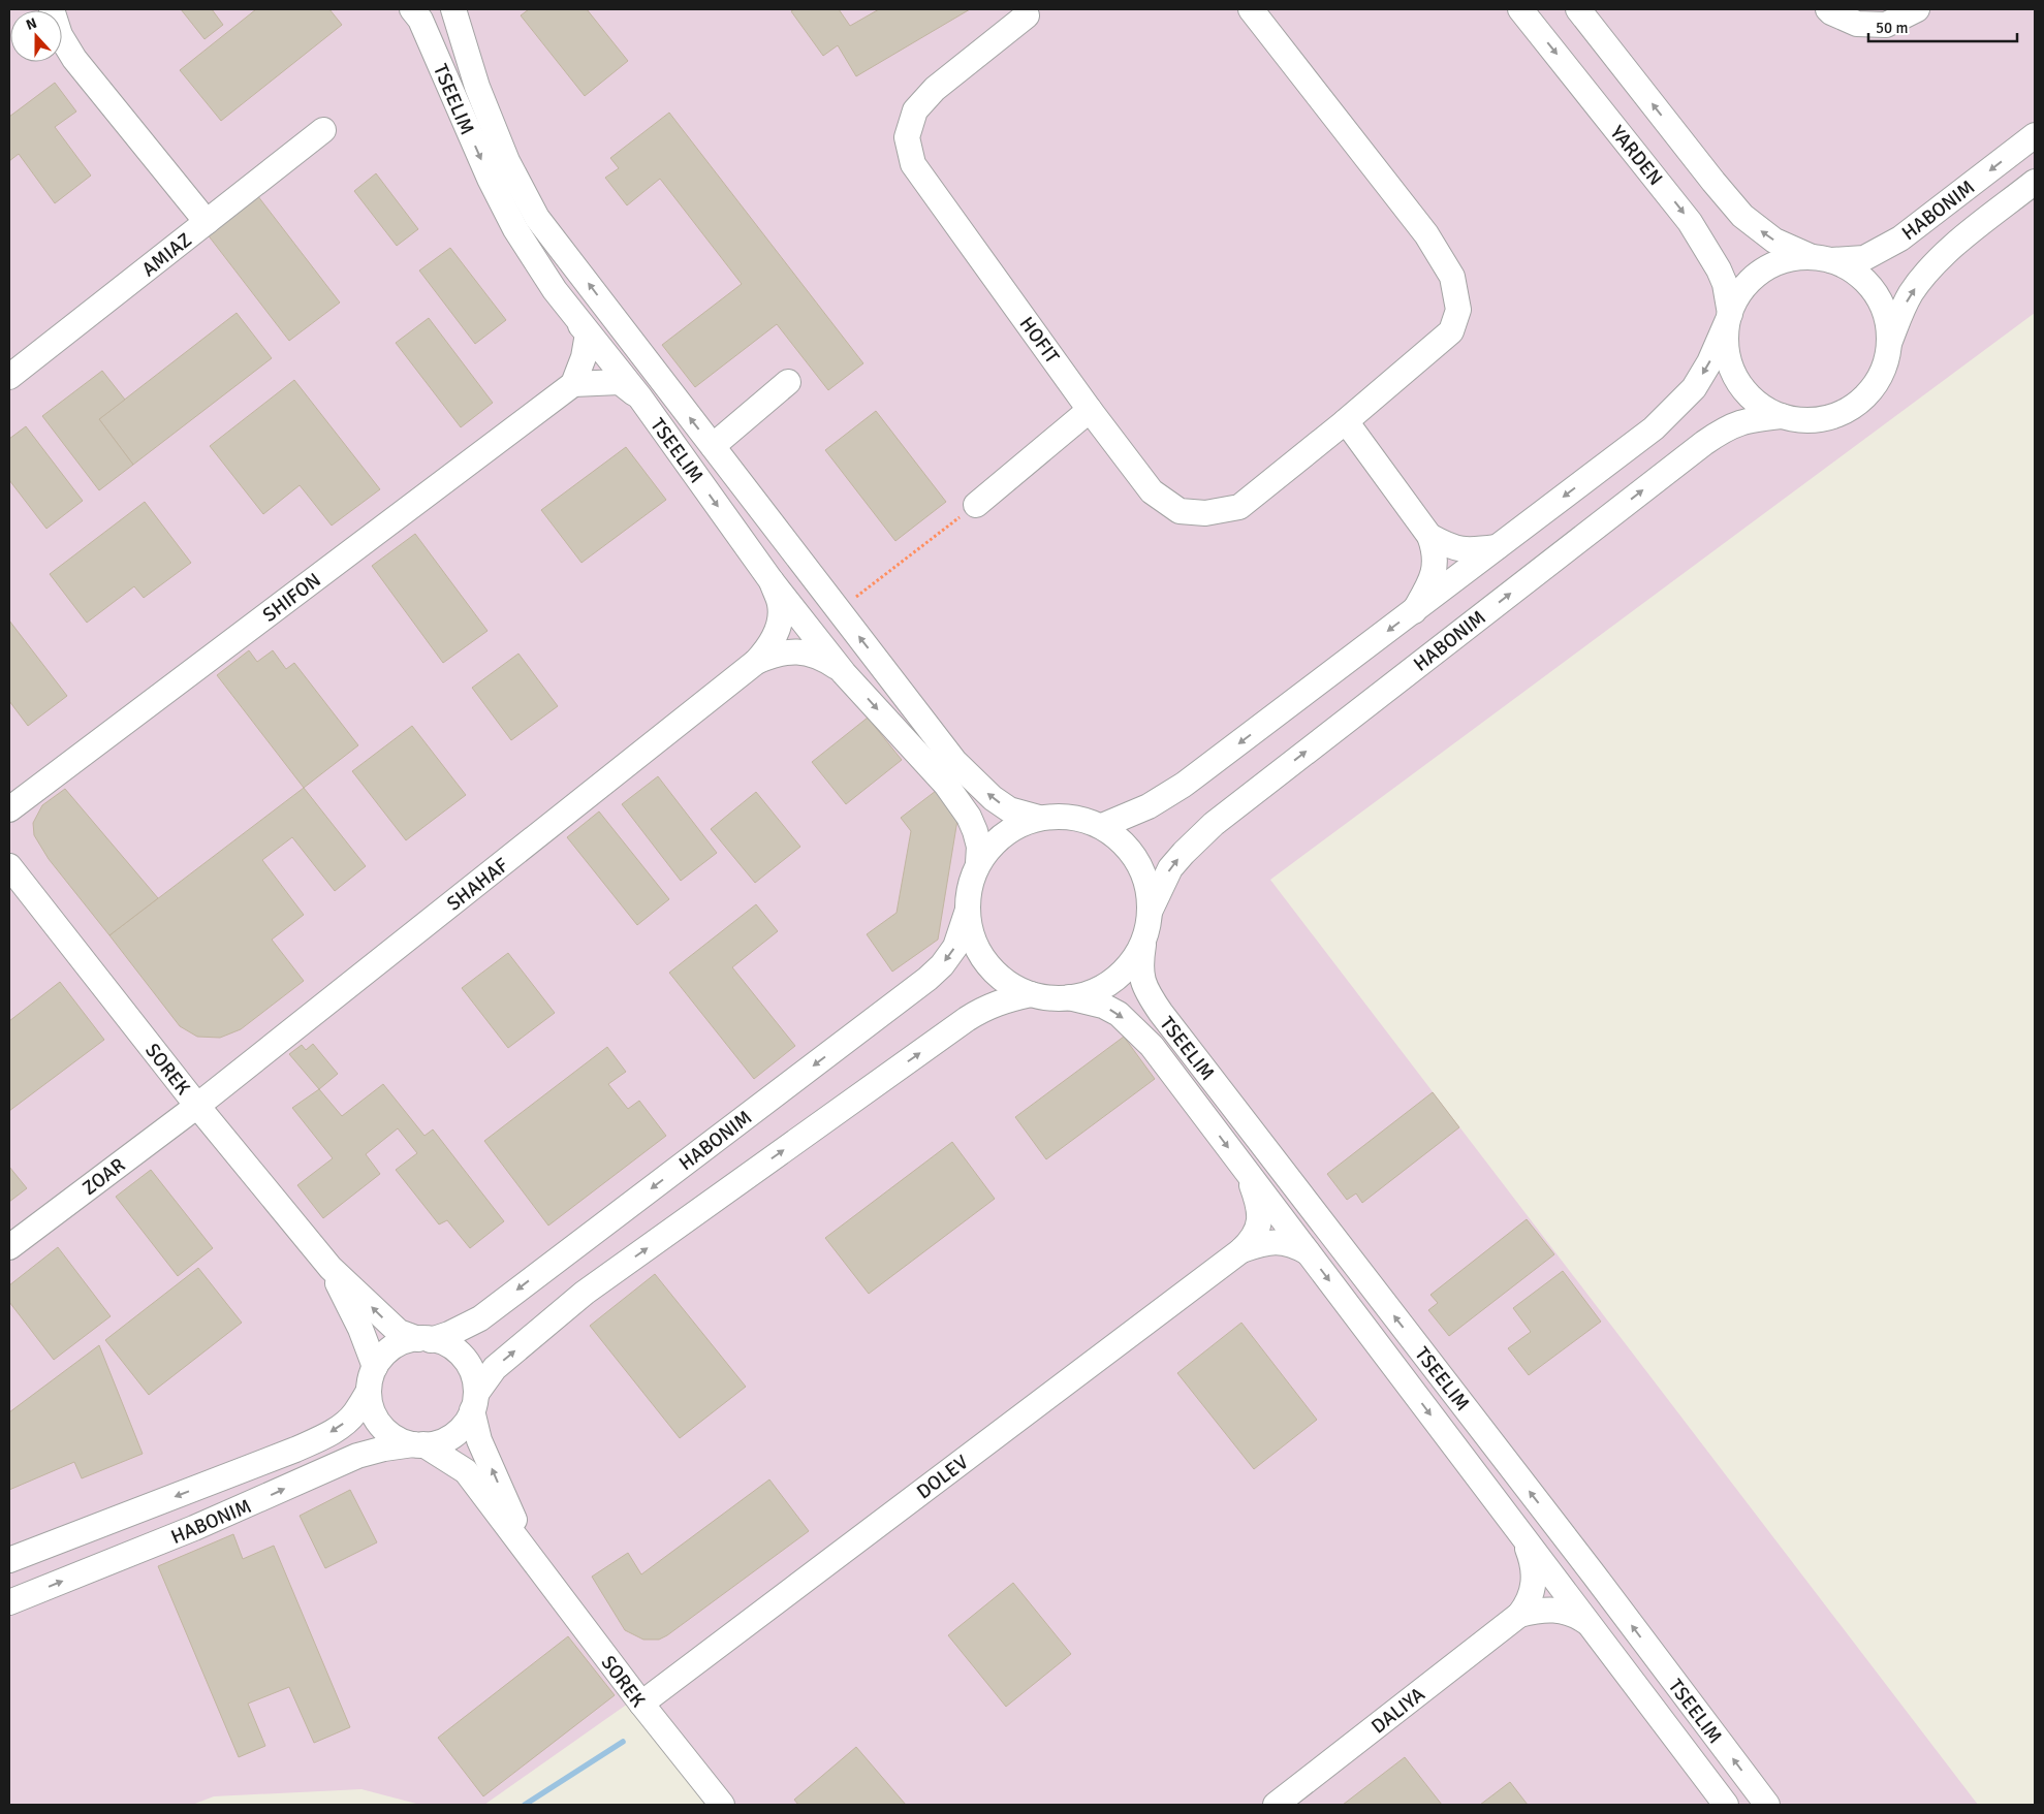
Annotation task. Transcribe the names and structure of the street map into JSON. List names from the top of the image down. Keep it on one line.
{"streets":{"street":["TSEELIM","YARDEN","HABONIM","AMIAZ","HOFIT","SHIFON","SHAHAF","SOREK","ZOAR","DOLEV","DALIYA"]},"crossings":[["TSEELIM","HABONIM"],["TSEELIM","SHAHAF"],["TSEELIM","DOLEV"],["TSEELIM","DALIYA"],["YARDEN","HABONIM"],["HABONIM","SOREK"],["SHAHAF","SOREK"],["SHAHAF","ZOAR"],["SOREK","ZOAR"],["SOREK","DOLEV"]],"scale_bar":"50 m","north":"top"}
